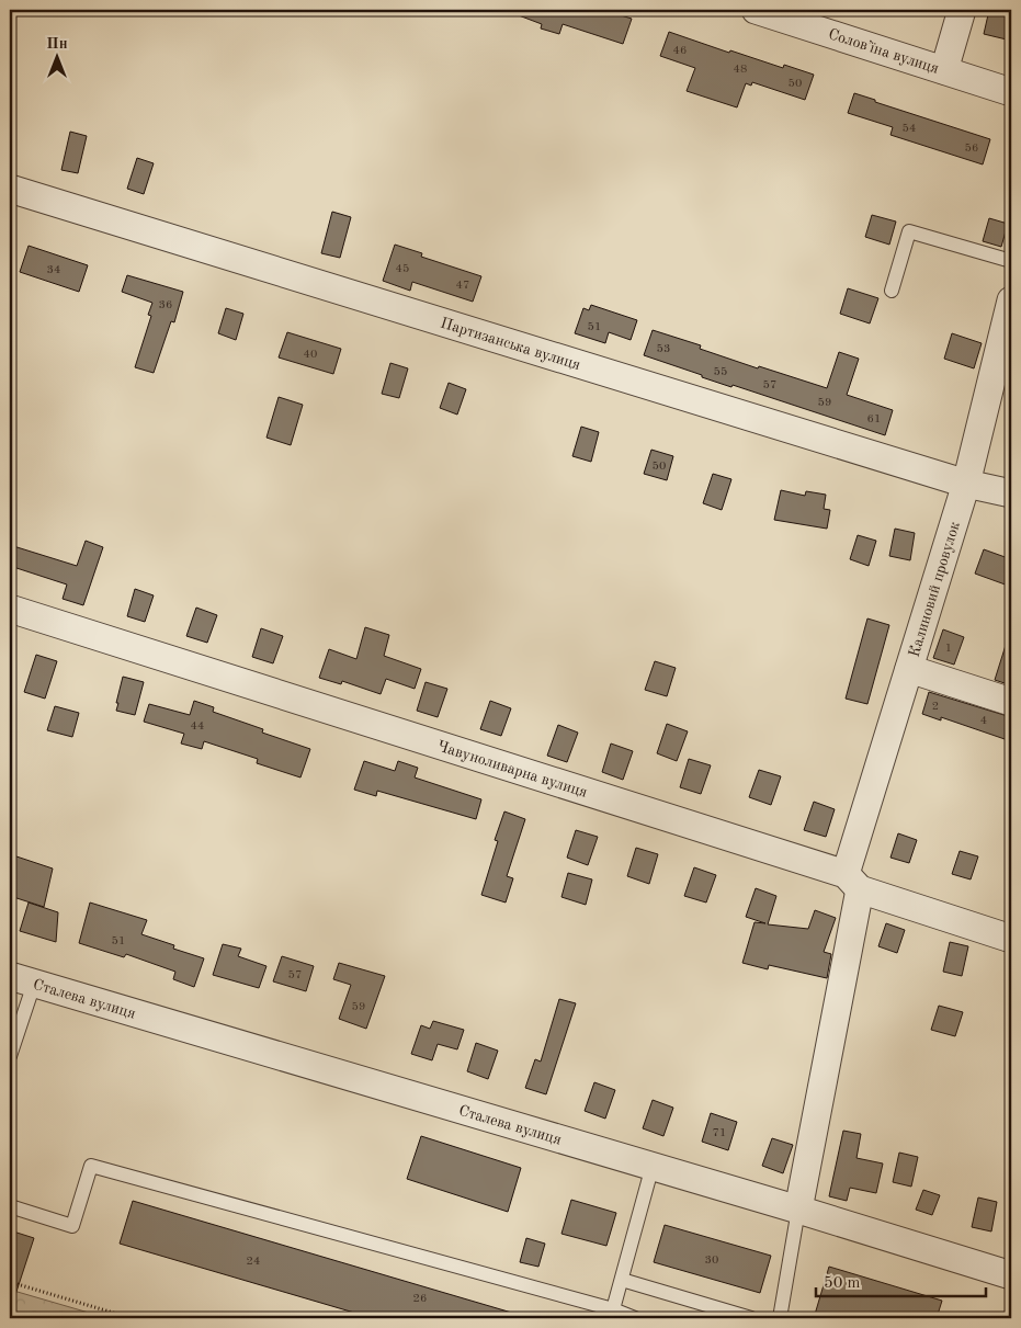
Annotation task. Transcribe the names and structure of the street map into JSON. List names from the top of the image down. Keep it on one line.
{"streets":{"street":["Соловʼїна вулиця","Партизанська вулиця","Калиновий провулок","Чавуноливарна вулиця","Сталева вулиця"]},"crossings":[["Партизанська вулиця","Калиновий провулок"],["Калиновий провулок","Чавуноливарна вулиця"],["Калиновий провулок","Сталева вулиця"]],"house_numbers":["46","48","50","54","56","45","34","47","36","51","53","40","55","57","59","61","50","1","2","4","44","51","57","59","71","30","24","26"],"scale_bar":"50 m","north":"top"}
